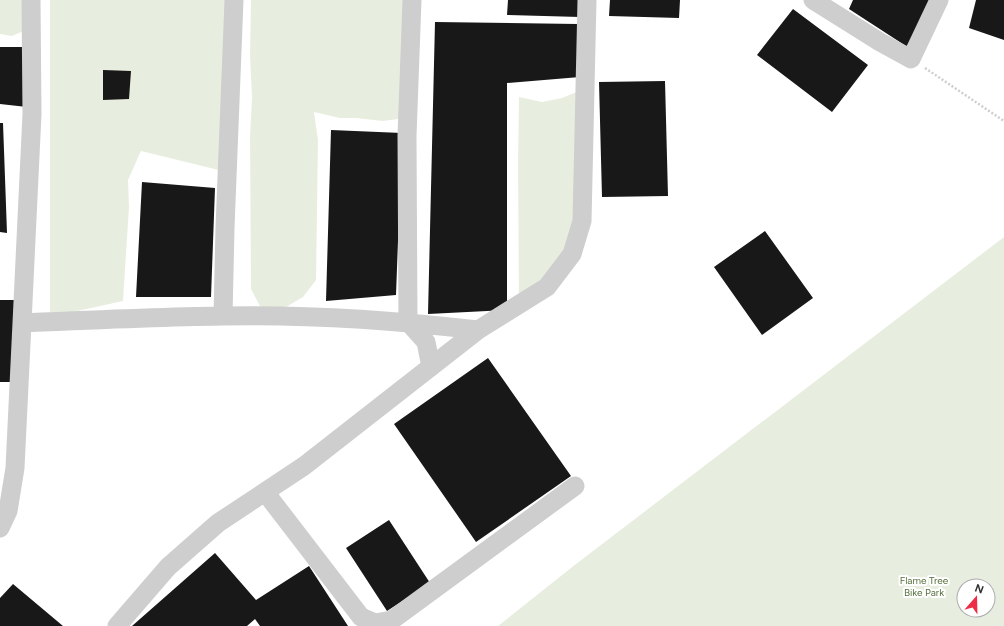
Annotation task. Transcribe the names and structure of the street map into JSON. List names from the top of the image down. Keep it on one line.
{"parks":["Flame Tree Bike Park"],"north":"top"}
